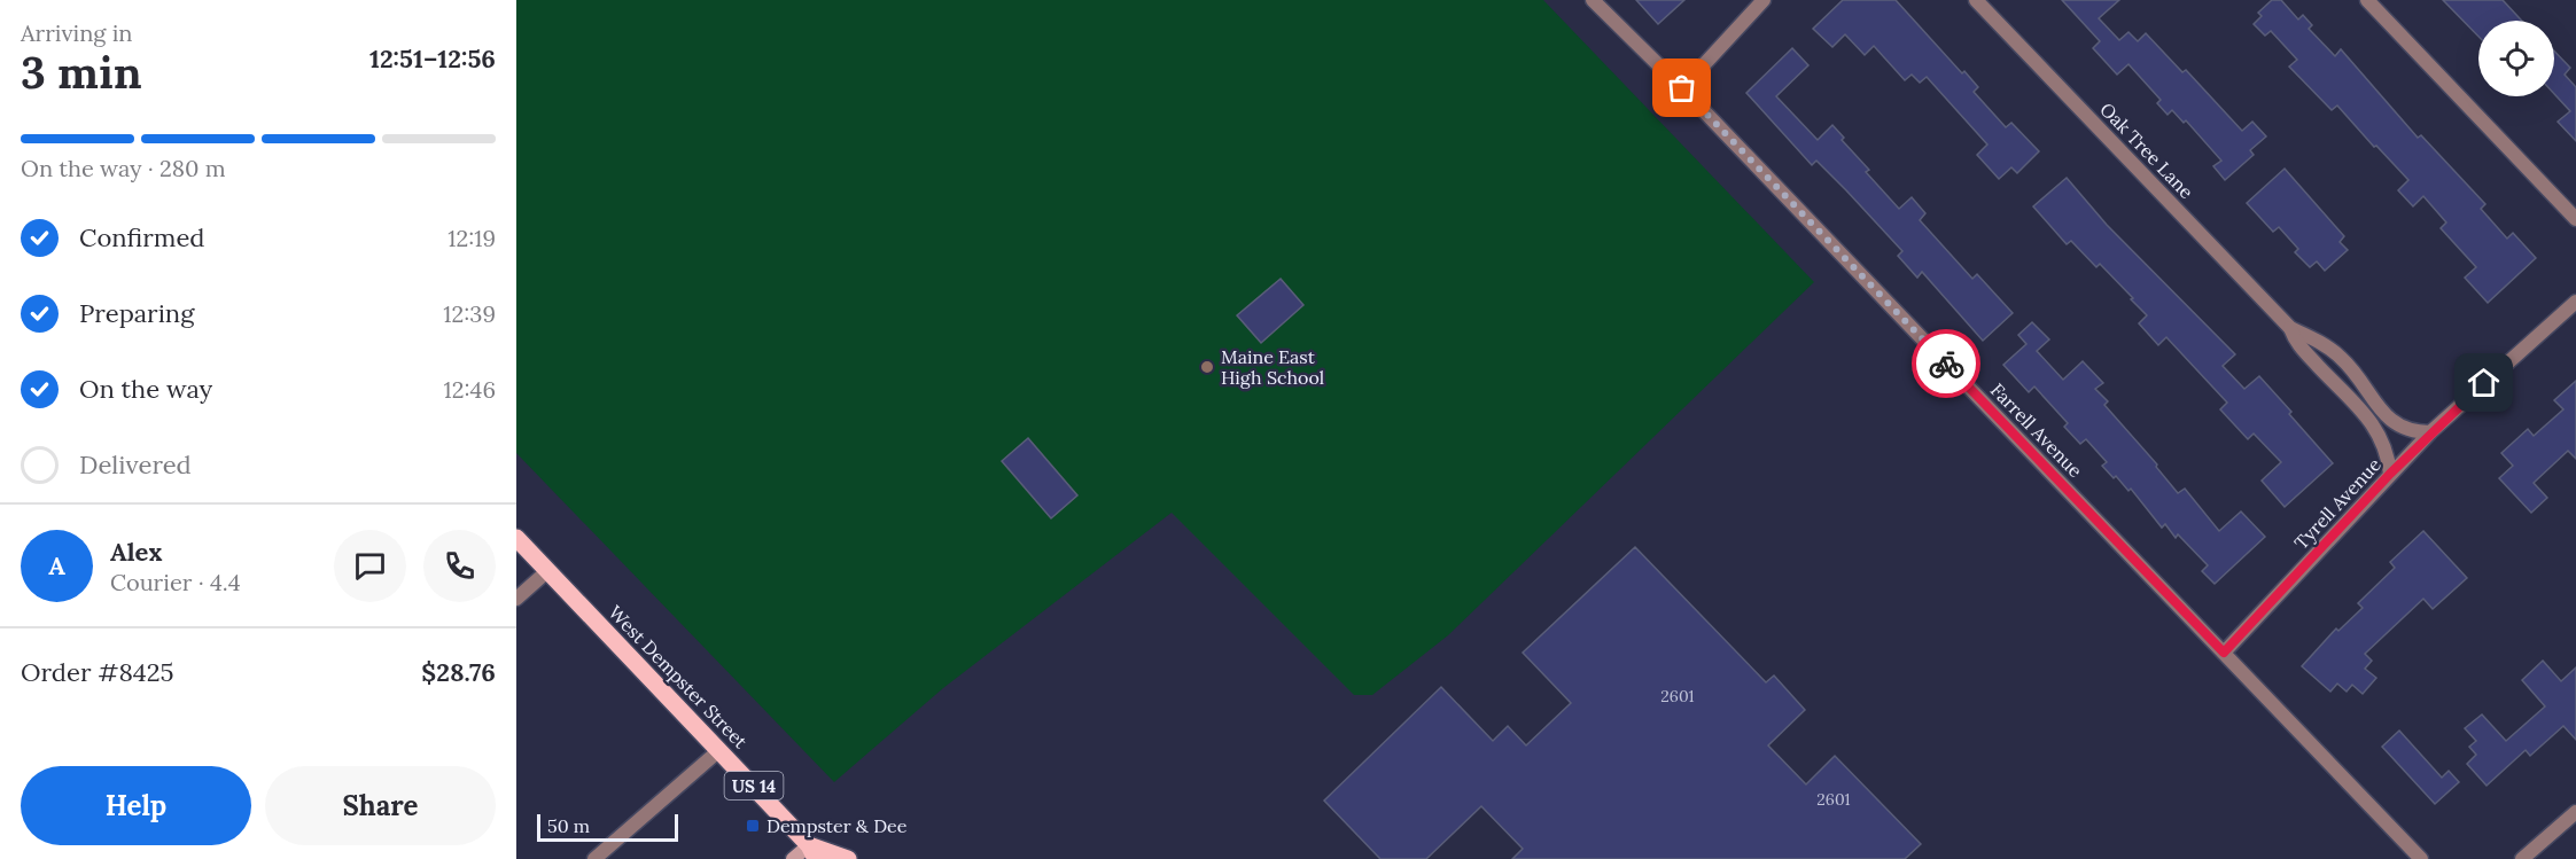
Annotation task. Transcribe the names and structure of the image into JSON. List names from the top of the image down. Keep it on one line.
{"streets":{"main road":["West Dempster Street","US 14"],"street":["Oak Tree Lane","Farrell Avenue","Tyrell Avenue"]},"crossings":[["Oak Tree Lane","Tyrell Avenue"],["Farrell Avenue","Tyrell Avenue"],["West Dempster Street","US 14"]],"places":{"other":["Maine East High School"],"transit":["Dempster & Dee"]},"house_numbers":["2601","2601"],"scale_bar":"50 m","page":{"heading":["3 min","Arriving in","12:51–12:56"],"panel":["Alex","Courier · 4.4","Order #8425","$28.76"],"bar":"On the way · 280 m","list":[["Confirmed","12:19"],["Preparing","12:39"],["On the way","12:46"],"Delivered"],"round":"A","buttons":["Help","Share"],"scale":"50 m"}}
